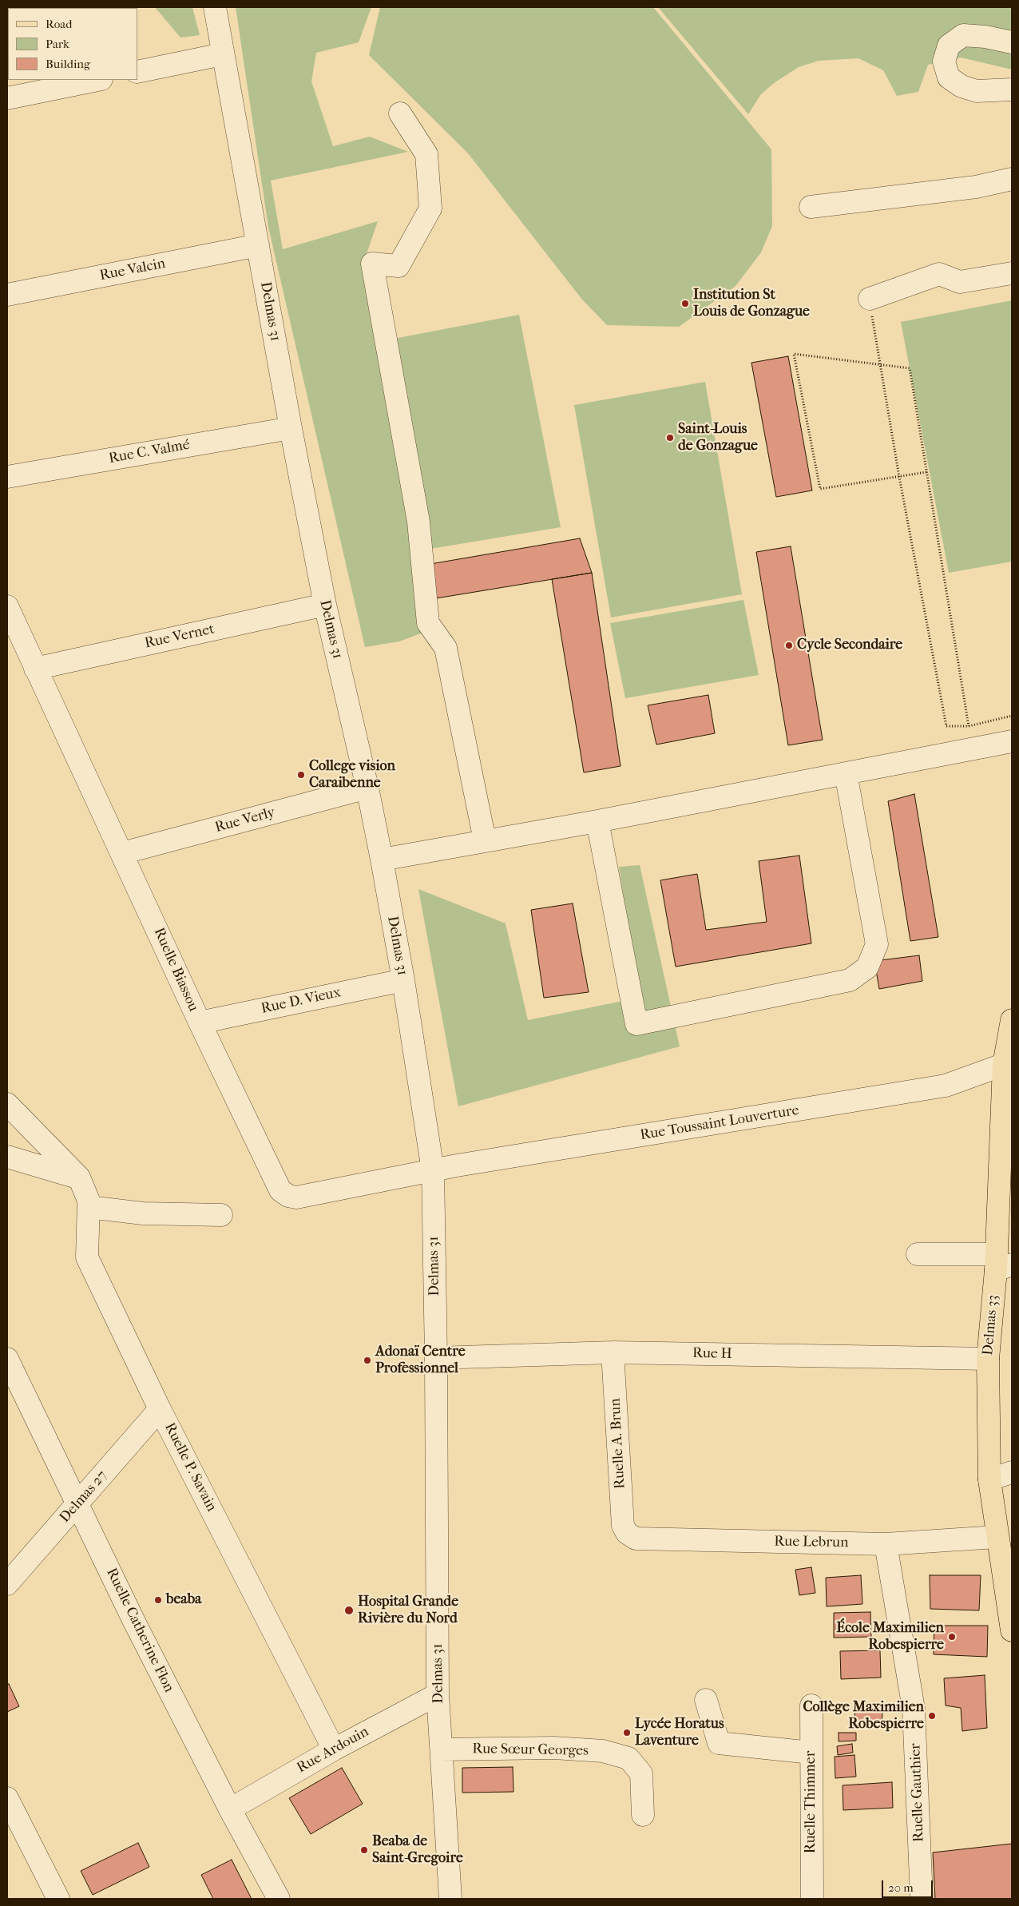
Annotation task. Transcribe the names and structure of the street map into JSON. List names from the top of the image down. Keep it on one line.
{"streets":{"main road":["Delmas 33"],"street":["Rue Valcin","Delmas 31","Rue C. Valmé","Rue Vernet","Rue Verly","Ruelle Biassou","Rue D. Vieux","Rue Toussaint Louverture","Rue H","Ruelle A. Brun","Ruelle P. Savain","Delmas 27","Rue Lebrun","Ruelle Catherine Flon","Rue Ardouin","Rue Sœur Georges","Ruelle Gauthier","Ruelle Thimmer"]},"crossings":[["Rue Valcin","Delmas 31"],["Delmas 31","Rue C. Valmé"],["Delmas 31","Rue Vernet"],["Delmas 31","Rue Verly"],["Delmas 31","Ruelle Biassou"],["Delmas 31","Rue D. Vieux"],["Delmas 31","Rue Toussaint Louverture"],["Delmas 31","Rue H"],["Delmas 31","Rue Ardouin"],["Delmas 31","Rue Sœur Georges"],["Rue Vernet","Ruelle Biassou"],["Rue Verly","Ruelle Biassou"],["Ruelle Biassou","Rue D. Vieux"],["Ruelle Biassou","Rue Toussaint Louverture"],["Rue Toussaint Louverture","Delmas 33"],["Delmas 33","Rue H"],["Delmas 33","Rue Lebrun"],["Rue H","Ruelle A. Brun"],["Ruelle A. Brun","Rue Lebrun"],["Ruelle P. Savain","Delmas 27"],["Ruelle P. Savain","Rue Ardouin"],["Delmas 27","Ruelle Catherine Flon"],["Rue Lebrun","Ruelle Gauthier"],["Ruelle Catherine Flon","Rue Ardouin"]],"places":["Institution St Louis de Gonzague","Saint-Louis de Gonzague","Cycle Secondaire","College vision Caraibenne","Adonaï Centre Professionnel","beaba","Hospital Grande Rivière du Nord","École Maximilien Robespierre","Collège Maximilien Robespierre","Lycée Horatus Laventure","Beaba de Saint-Gregoire"],"legend":["Road","Park","Building"],"scale_bar":"20 m"}
